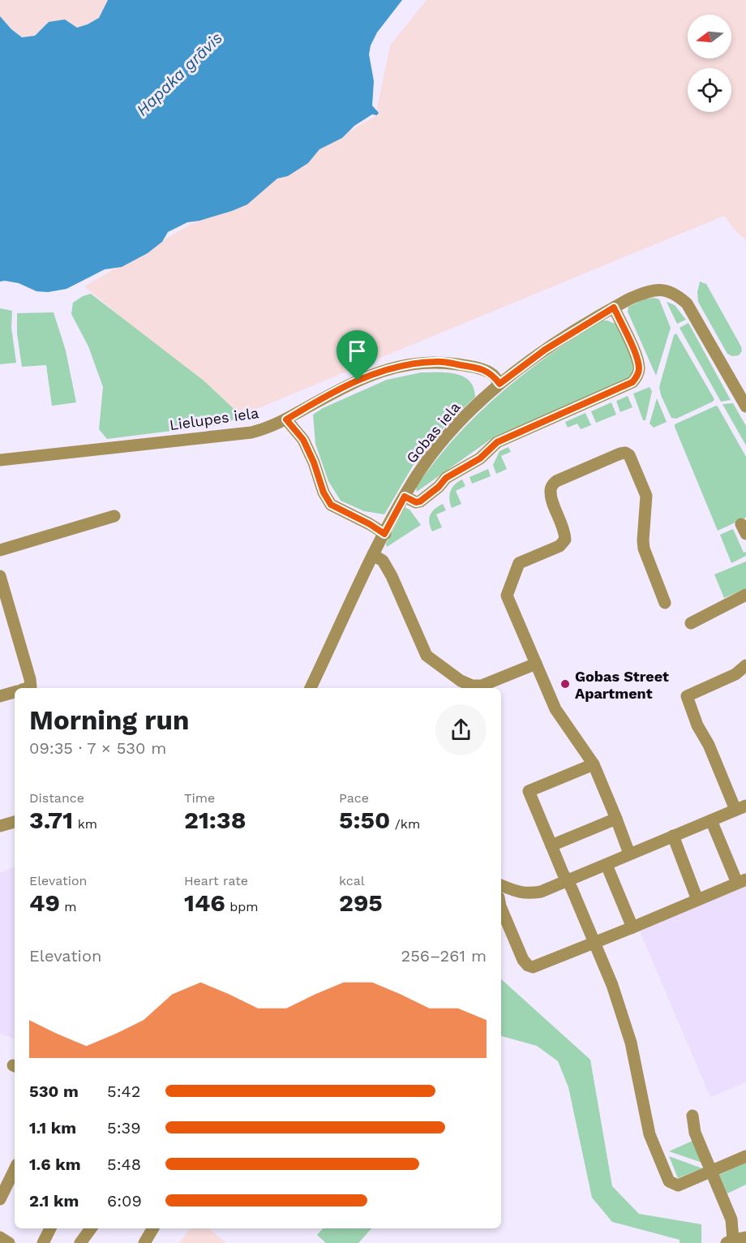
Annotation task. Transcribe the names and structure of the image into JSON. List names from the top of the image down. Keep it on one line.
{"streets":{"street":["Lielupes iela","Gobas iela"]},"crossings":[["Lielupes iela","Gobas iela"]],"water":["Hapaka grāvis"],"places":["Gobas Street Apartment"],"north":"left","page":{"heading":["Morning run","09:35 · 7 × 530 m"],"stats":[["Distance","3.71 km"],["Time","21:38"],["Pace","5:50 /km"],["Elevation","49 m"],["Heart rate","146 bpm"],["kcal","295"]],"chart":["Elevation","256–261 m"],"list":[{"name":"530 m","note":"5:42"},{"name":"1.1 km","note":"5:39"},{"name":"1.6 km","note":"5:48"},{"name":"2.1 km","note":"6:09"}]}}
